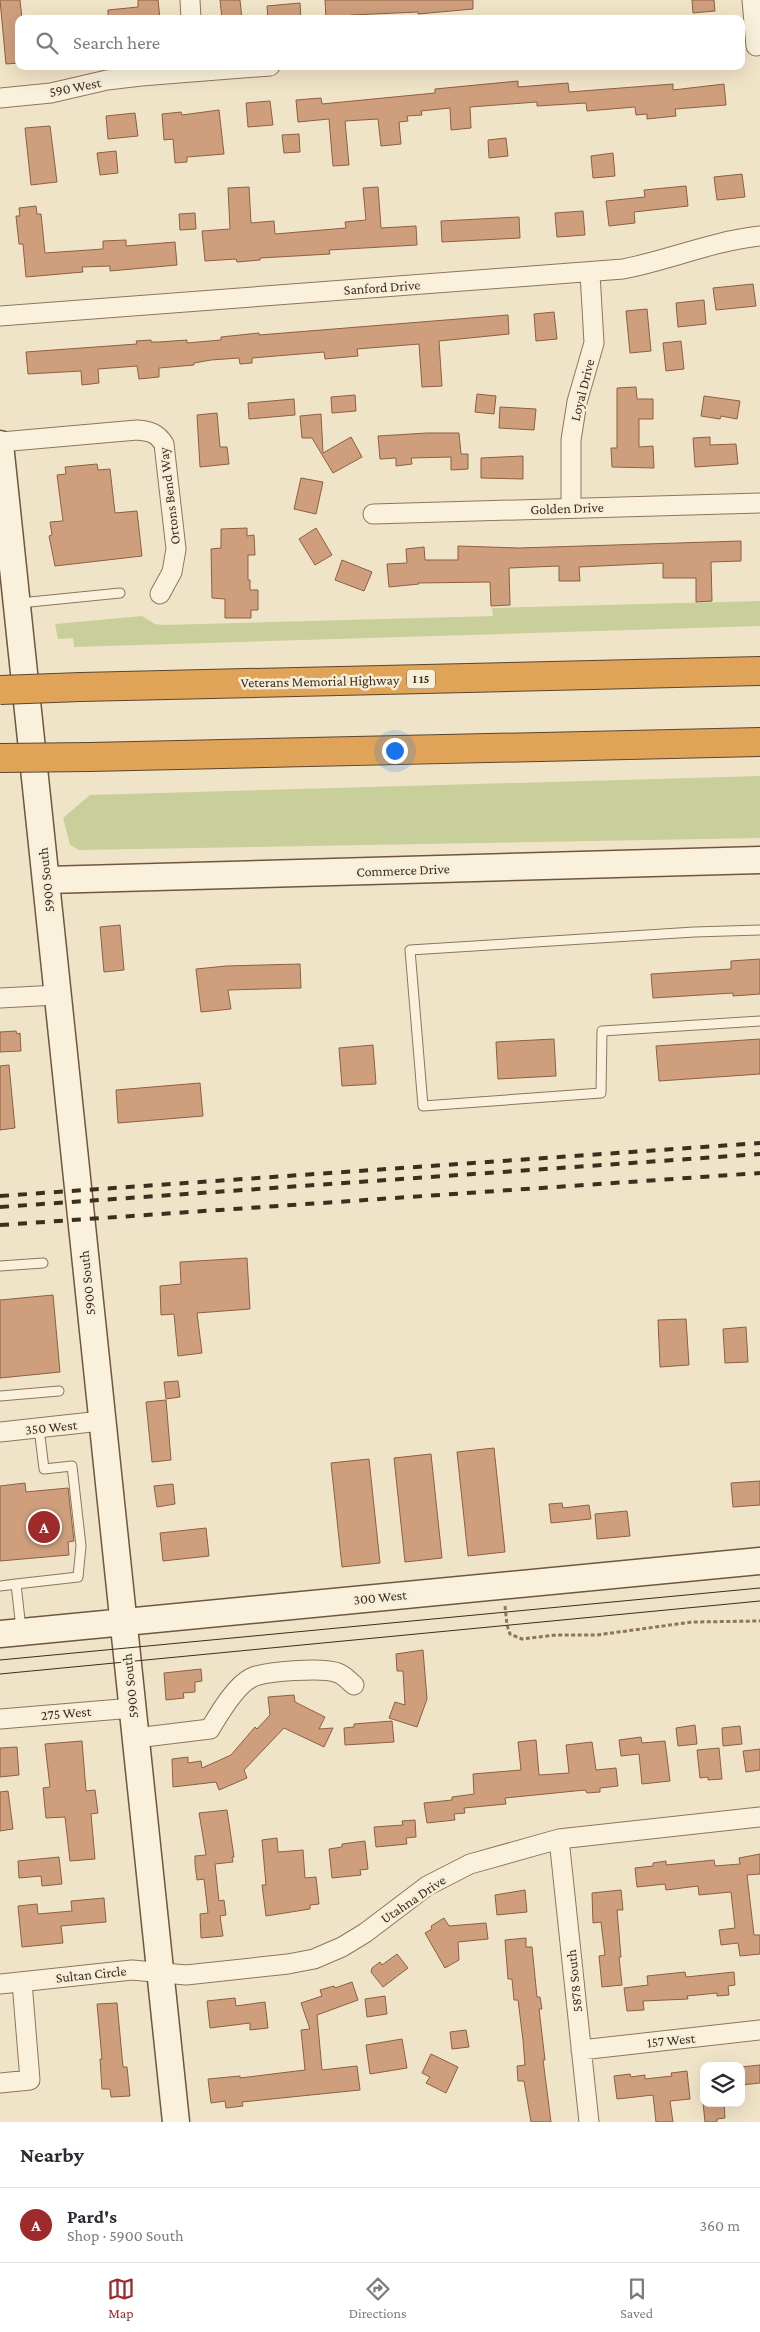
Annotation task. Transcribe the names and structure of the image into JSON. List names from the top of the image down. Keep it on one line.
{"streets":{"highway":["I 15","Veterans Memorial Highway"],"street":["590 West","Sanford Drive","Loyal Drive","Ortons Bend Way","Golden Drive","Commerce Drive","5900 South","350 West","300 West","275 West","Utahna Drive","Sultan Circle","5878 South","157 West"]},"crossings":[["Sanford Drive","Loyal Drive"],["Loyal Drive","Golden Drive"],["Ortons Bend Way","5900 South"],["Commerce Drive","5900 South"],["5900 South","350 West"],["5900 South","300 West"],["5900 South","275 West"],["5900 South","Utahna Drive"],["5900 South","Sultan Circle"],["Utahna Drive","Sultan Circle"],["Utahna Drive","5878 South"],["5878 South","157 West"]],"page":{"search":"Search here","pins":"A","heading":"Nearby","list":[{"mark":"A","name":"Pard's","note":"Shop · 5900 South","value":"360 m"}],"nav":["Map","Directions","Saved"]}}
